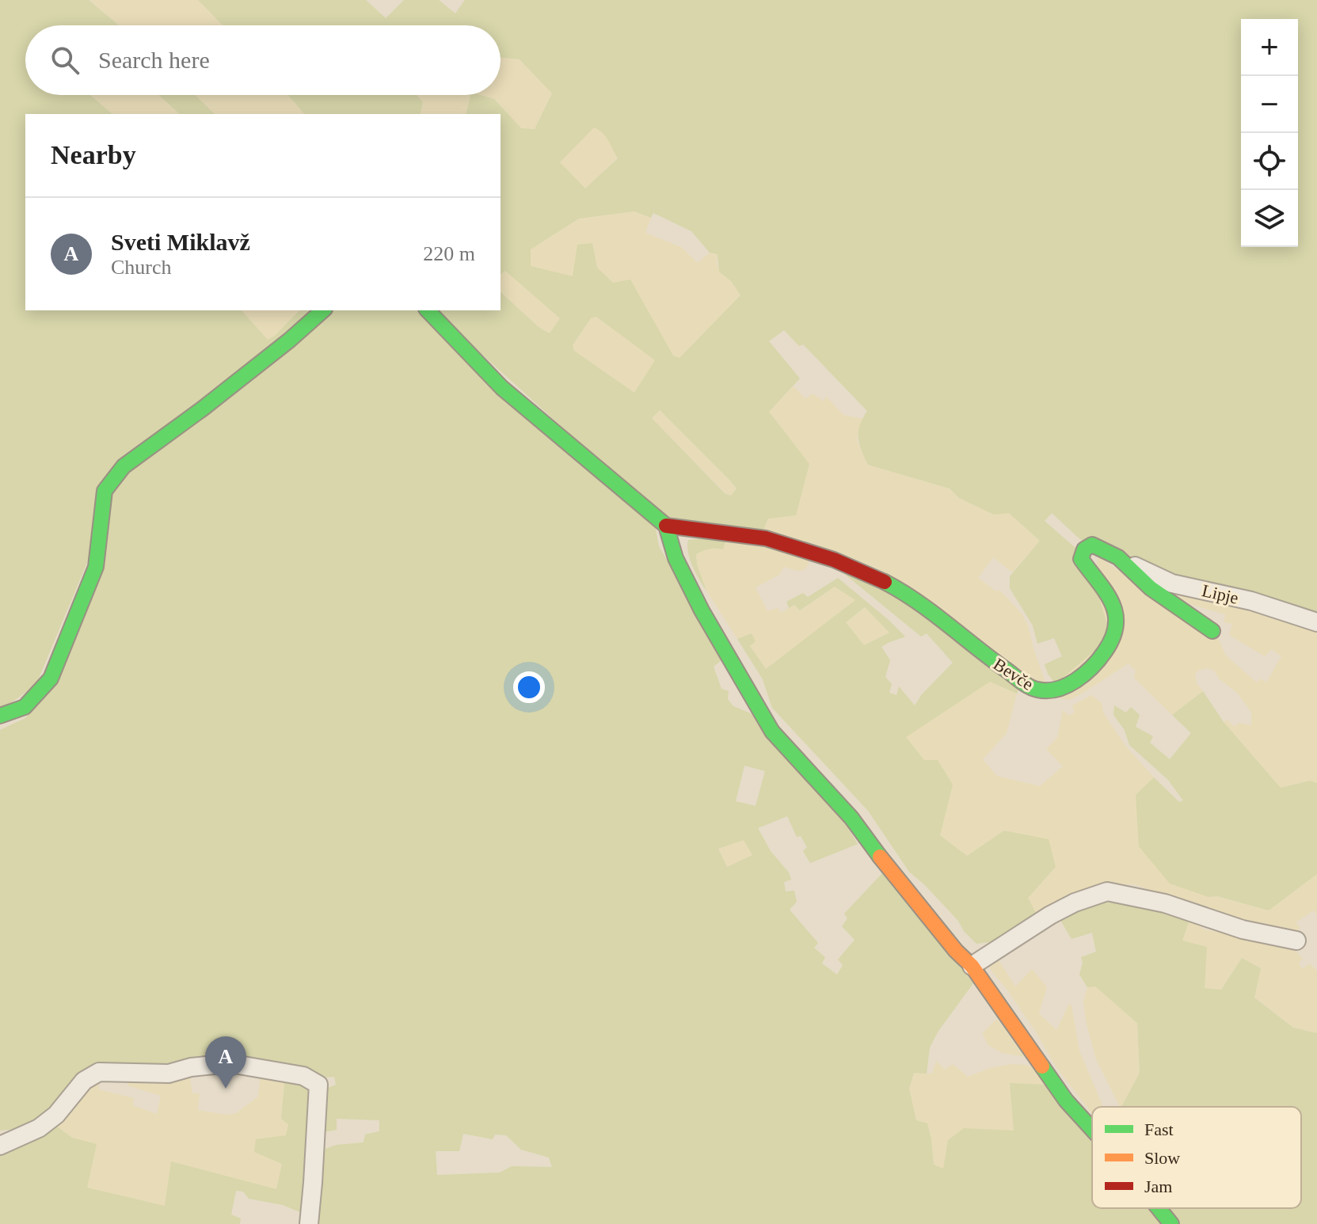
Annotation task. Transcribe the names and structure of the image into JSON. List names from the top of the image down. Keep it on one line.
{"streets":{"street":["Lipje","Bevče"]},"crossings":[["Lipje","Bevče"]],"legend":["Fast","Slow","Jam"],"page":{"map_buttons":["+","−"],"search":"Search here","heading":"Nearby","list":[{"mark":"A","name":"Sveti Miklavž","note":"Church","value":"220 m"}],"pins":"A"}}
